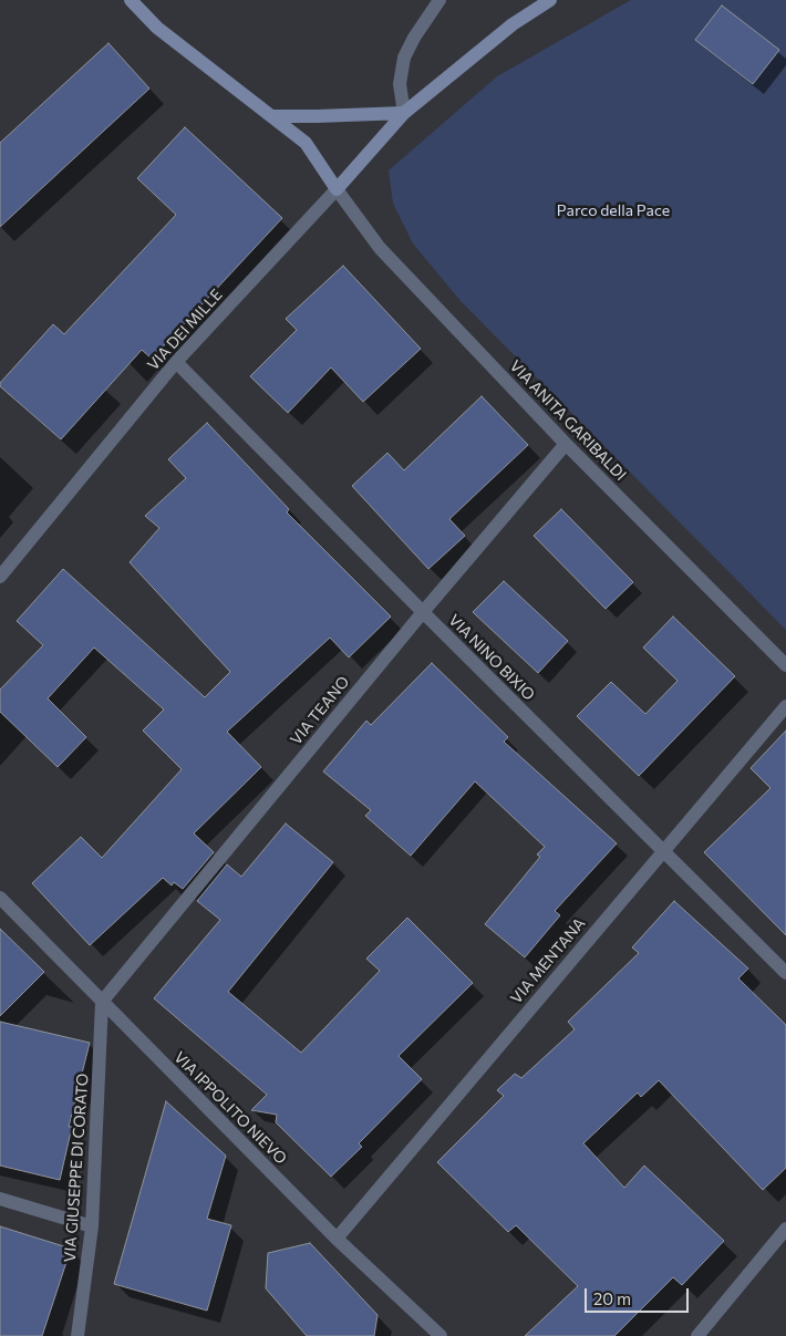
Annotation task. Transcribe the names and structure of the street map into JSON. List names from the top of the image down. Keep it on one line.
{"streets":{"street":["VIA DEI MILLE","VIA ANITA GARIBALDI","VIA NINO BIXIO","VIA TEANO","VIA MENTANA","VIA IPPOLITO NIEVO","VIA GIUSEPPE DI CORATO"]},"crossings":[["VIA DEI MILLE","VIA ANITA GARIBALDI"],["VIA DEI MILLE","VIA NINO BIXIO"],["VIA ANITA GARIBALDI","VIA TEANO"],["VIA NINO BIXIO","VIA TEANO"],["VIA NINO BIXIO","VIA MENTANA"],["VIA TEANO","VIA IPPOLITO NIEVO"],["VIA TEANO","VIA GIUSEPPE DI CORATO"],["VIA MENTANA","VIA IPPOLITO NIEVO"],["VIA IPPOLITO NIEVO","VIA GIUSEPPE DI CORATO"]],"parks":["Parco della Pace"],"scale_bar":"20 m"}
